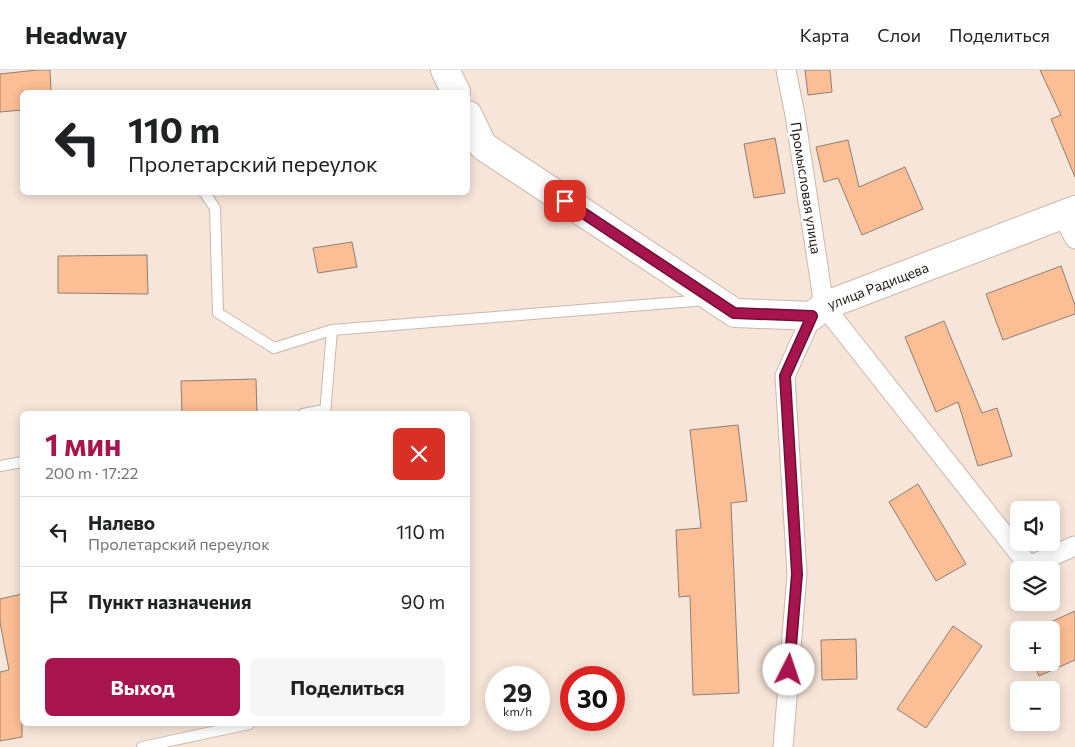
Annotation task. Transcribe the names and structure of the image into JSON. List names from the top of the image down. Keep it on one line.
{"streets":{"street":["Промысловая улица","улица Радищева"]},"crossings":[["Промысловая улица","улица Радищева"]],"page":{"header":"Headway","nav":["Карта","Слои","Поделиться"],"turn":["110 m","Пролетарский переулок"],"heading":["1 мин","200 m · 17:22"],"list":[{"name":"Налево","note":"Пролетарский переулок","value":"110 m"},{"name":"Пункт назначения","value":"90 m"}],"map_buttons":["+","−"],"buttons":["Выход","Поделиться"],"speed":"29 km/h","limit":"30"}}
